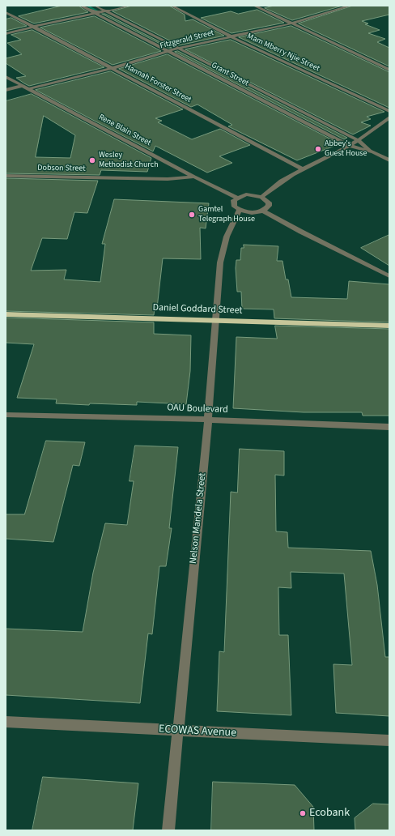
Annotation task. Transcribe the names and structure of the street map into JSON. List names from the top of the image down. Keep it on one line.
{"streets":{"highway":["Daniel Goddard Street"],"street":["Fitzgerald Street","Mam Mberry Njie Street","Grant Street","Hannah Forster Street","Rene Blain Street","Dobson Street","OAU Boulevard","Nelson Mandela Street","ECOWAS Avenue"]},"crossings":[["Fitzgerald Street","Mam Mberry Njie Street"],["Fitzgerald Street","Grant Street"],["Fitzgerald Street","Hannah Forster Street"],["Fitzgerald Street","Rene Blain Street"],["Rene Blain Street","Dobson Street"],["Daniel Goddard Street","Nelson Mandela Street"],["OAU Boulevard","Nelson Mandela Street"],["Nelson Mandela Street","ECOWAS Avenue"]],"places":["Abbey's Guest House","Wesley Methodist Church","Gamtel Telegraph House","Ecobank"]}
